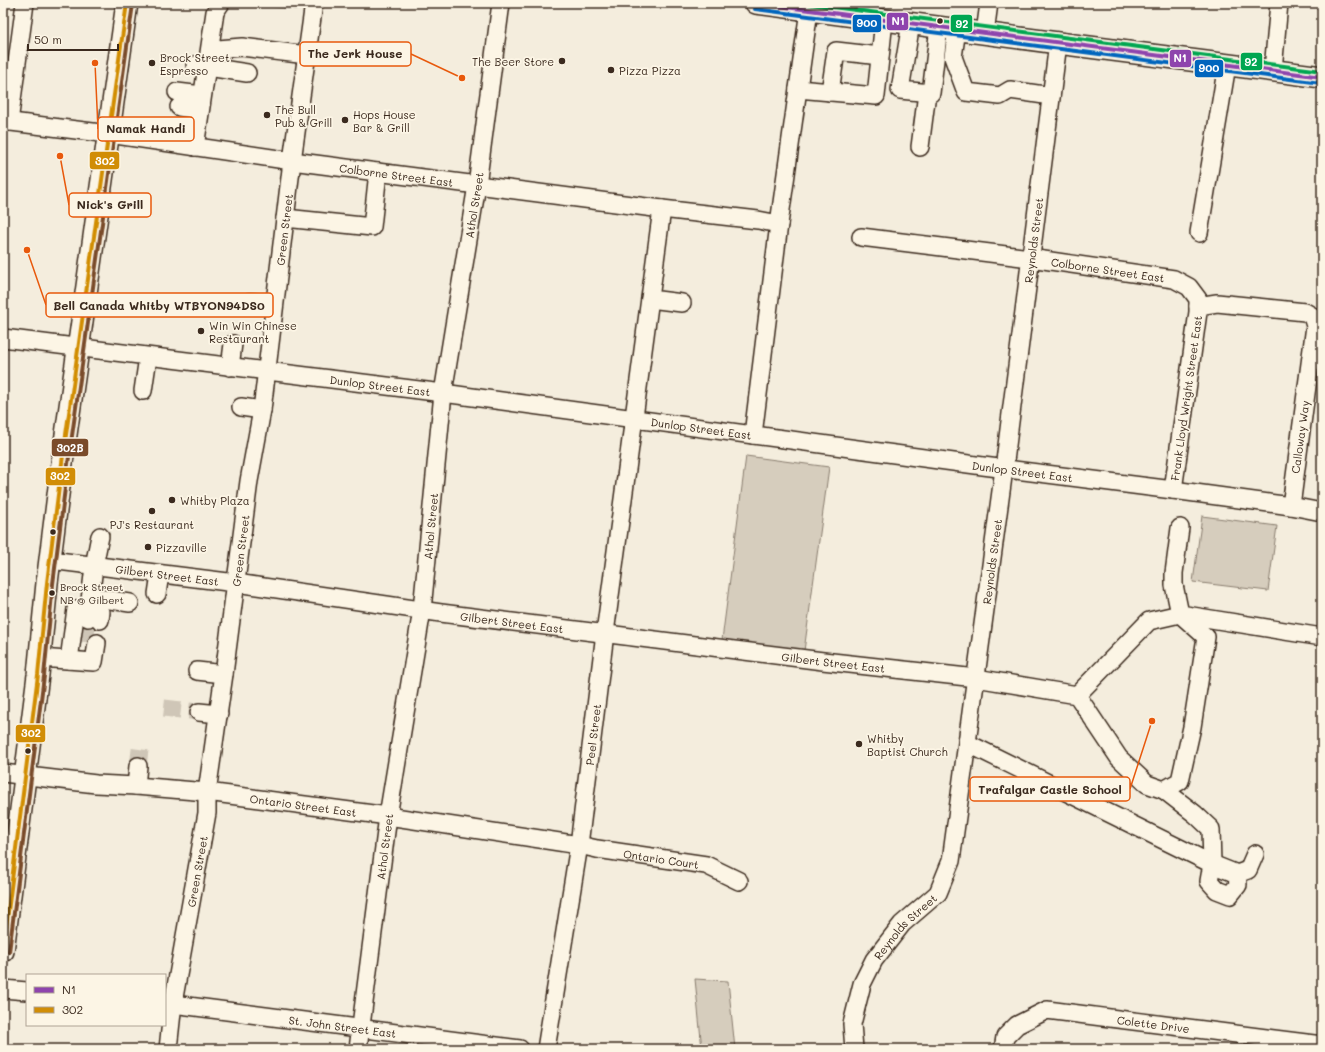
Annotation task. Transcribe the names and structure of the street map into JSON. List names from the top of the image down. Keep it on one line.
{"streets":{"street":["Colborne Street East","Athol Street","Green Street","Reynolds Street","Dunlop Street East","Frank Lloyd Wright Street East","Calloway Way","Gilbert Street East","Peel Street","Ontario Street East","Ontario Court","Colette Drive","St. John Street East"]},"crossings":[["Colborne Street East","Athol Street"],["Colborne Street East","Green Street"],["Colborne Street East","Reynolds Street"],["Colborne Street East","Frank Lloyd Wright Street East"],["Colborne Street East","Calloway Way"],["Colborne Street East","Peel Street"],["Athol Street","Dunlop Street East"],["Athol Street","Gilbert Street East"],["Athol Street","Ontario Street East"],["Athol Street","St. John Street East"],["Green Street","Dunlop Street East"],["Green Street","Gilbert Street East"],["Green Street","Ontario Street East"],["Green Street","St. John Street East"],["Reynolds Street","Dunlop Street East"],["Reynolds Street","Gilbert Street East"],["Dunlop Street East","Frank Lloyd Wright Street East"],["Dunlop Street East","Calloway Way"],["Dunlop Street East","Peel Street"],["Frank Lloyd Wright Street East","Calloway Way"],["Gilbert Street East","Peel Street"],["Peel Street","Ontario Street East"],["Peel Street","Ontario Court"],["Ontario Street East","Ontario Court"]],"places":["The Beer Store","Namak Handi","Brock Street Espresso","Pizza Pizza","The Jerk House","The Bull Pub & Grill","Hops House Bar & Grill","Nick's Grill","Bell Canada Whitby WTBYON94DS0","Win Win Chinese Restaurant","Whitby Plaza","PJ's Restaurant","Pizzaville","Brock Street NB @ Gilbert","Trafalgar Castle School","Whitby Baptist Church"],"lines":["transit line N1","transit line 302","transit line 92","transit line 302B","transit line 900"],"legend":["N1","302"],"scale_bar":"50 m"}
